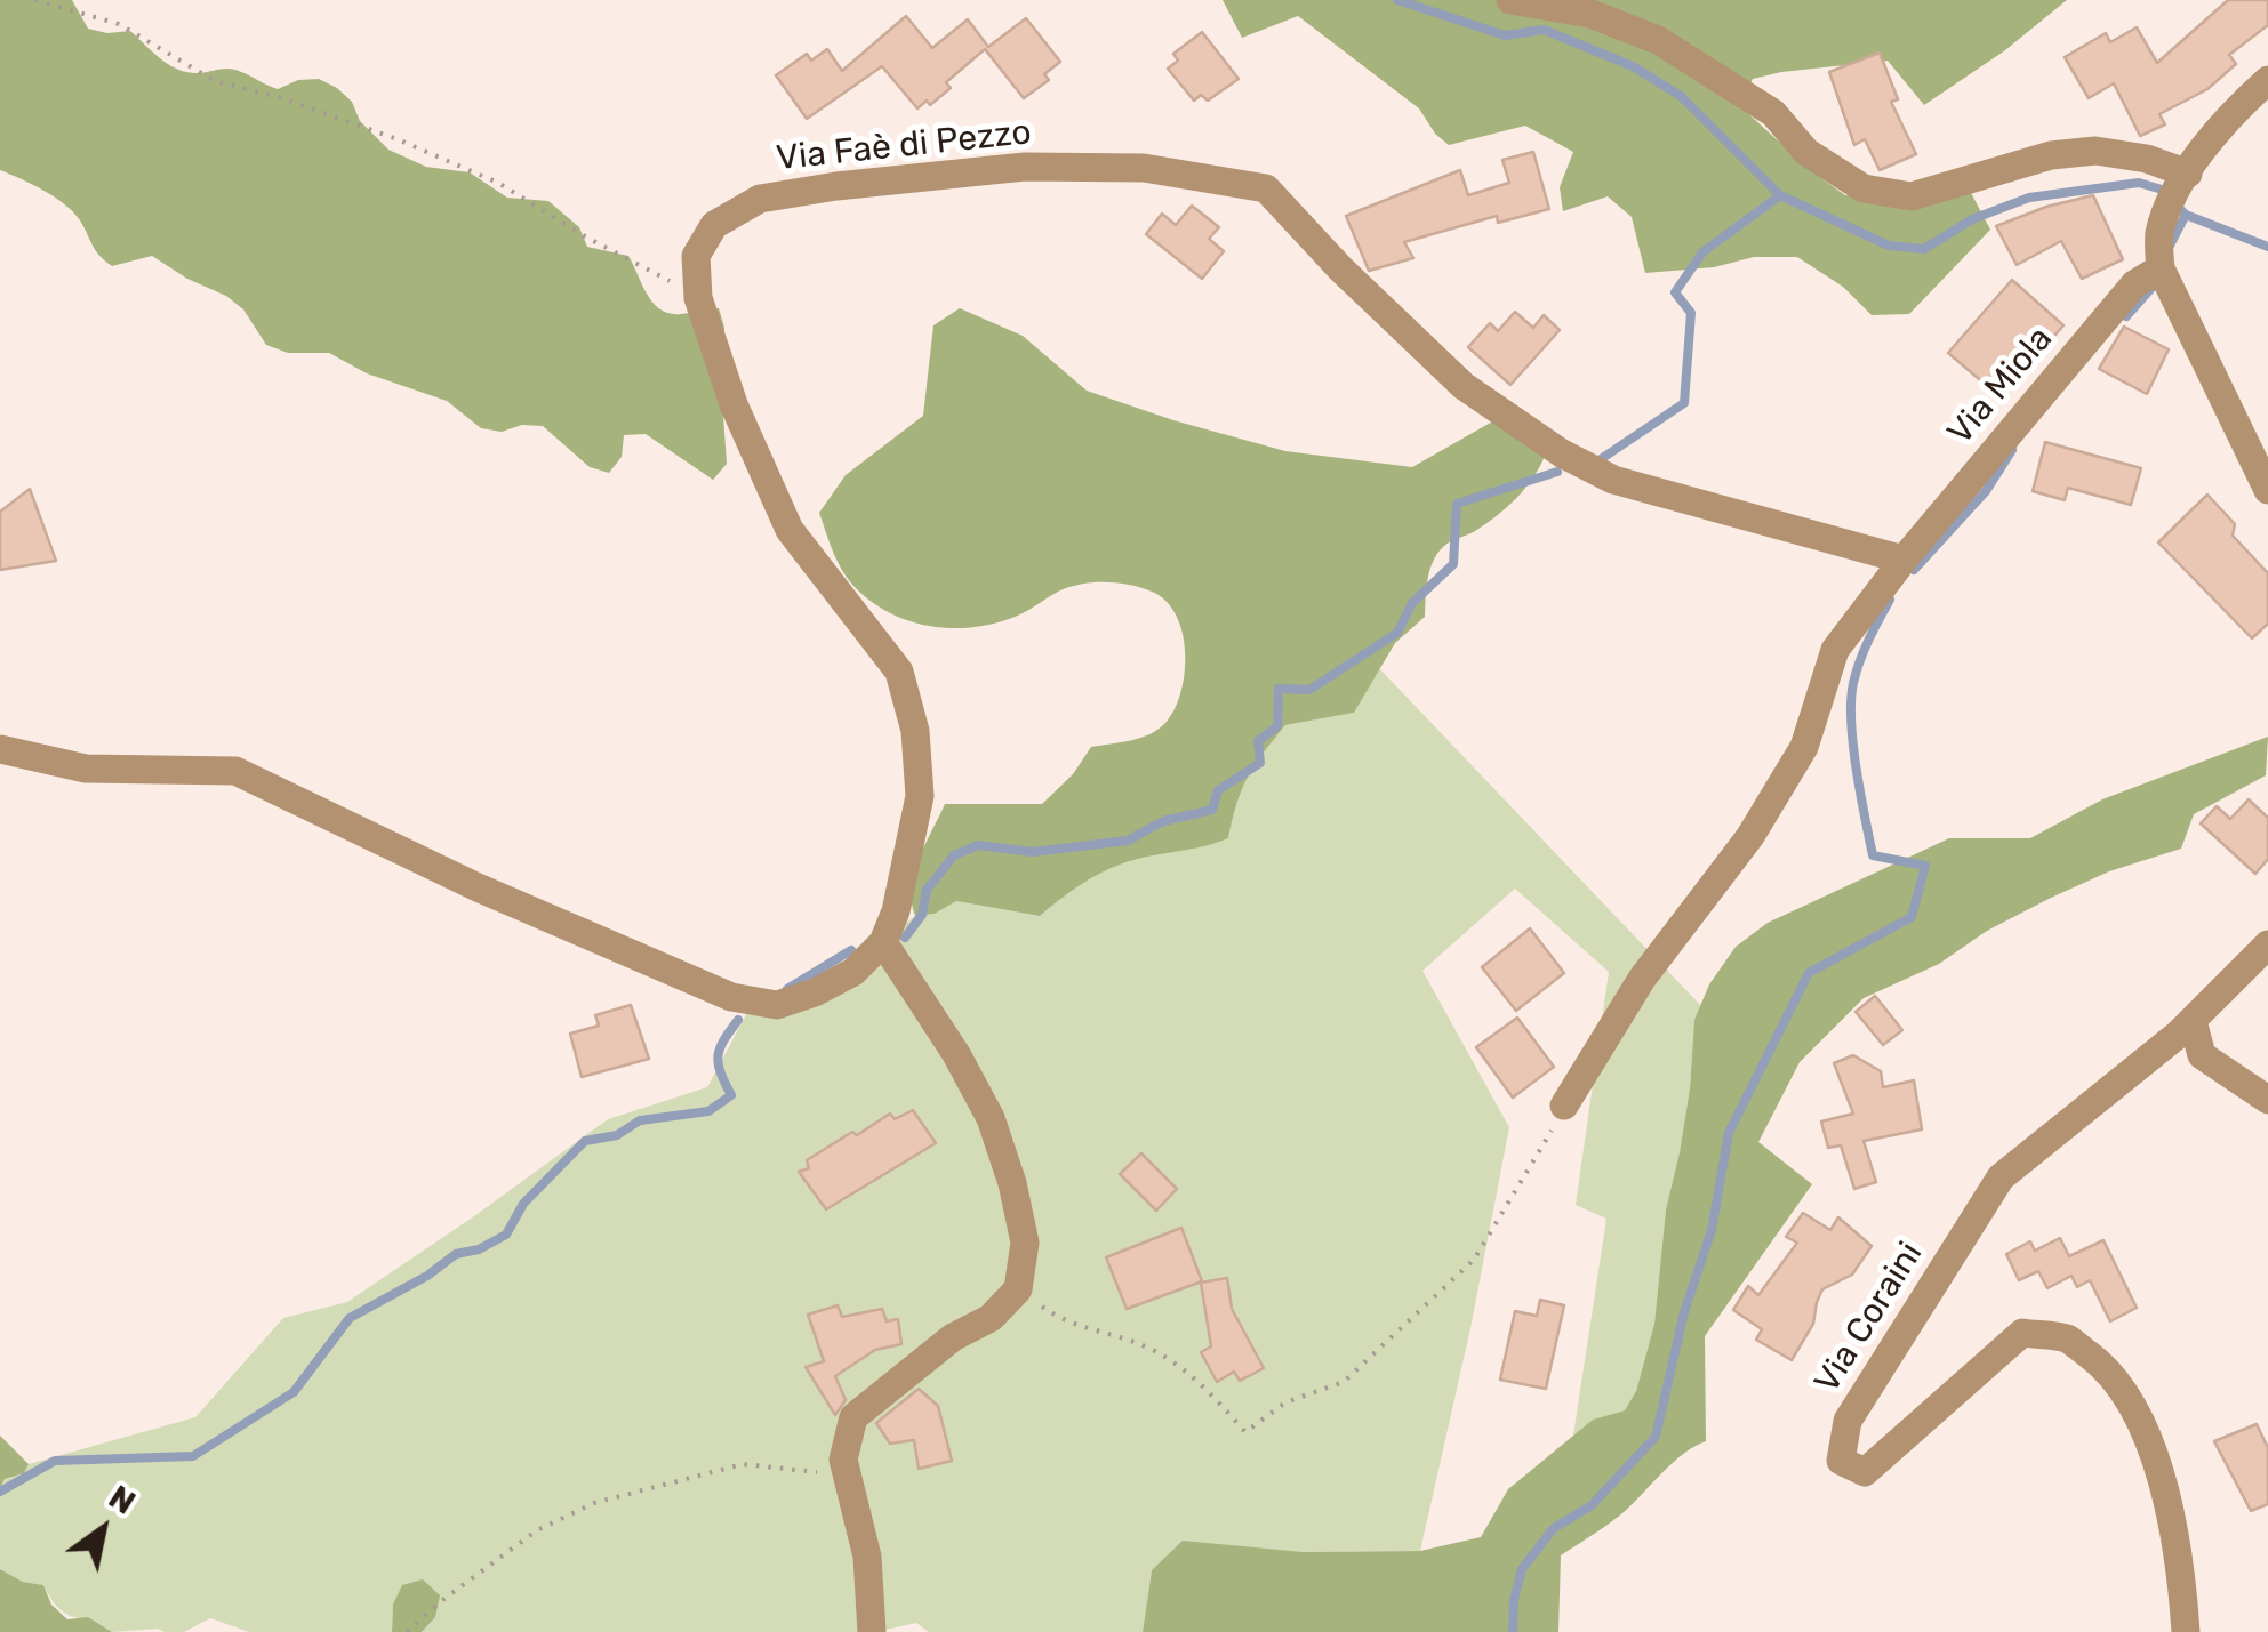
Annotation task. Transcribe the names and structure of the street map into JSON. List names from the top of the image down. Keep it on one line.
{"streets":{"street":["Via Faè di Pezzo","Via Miola","Via Coraini"]},"crossings":[["Via Faè di Pezzo","Via Miola"]],"north":"top right"}
